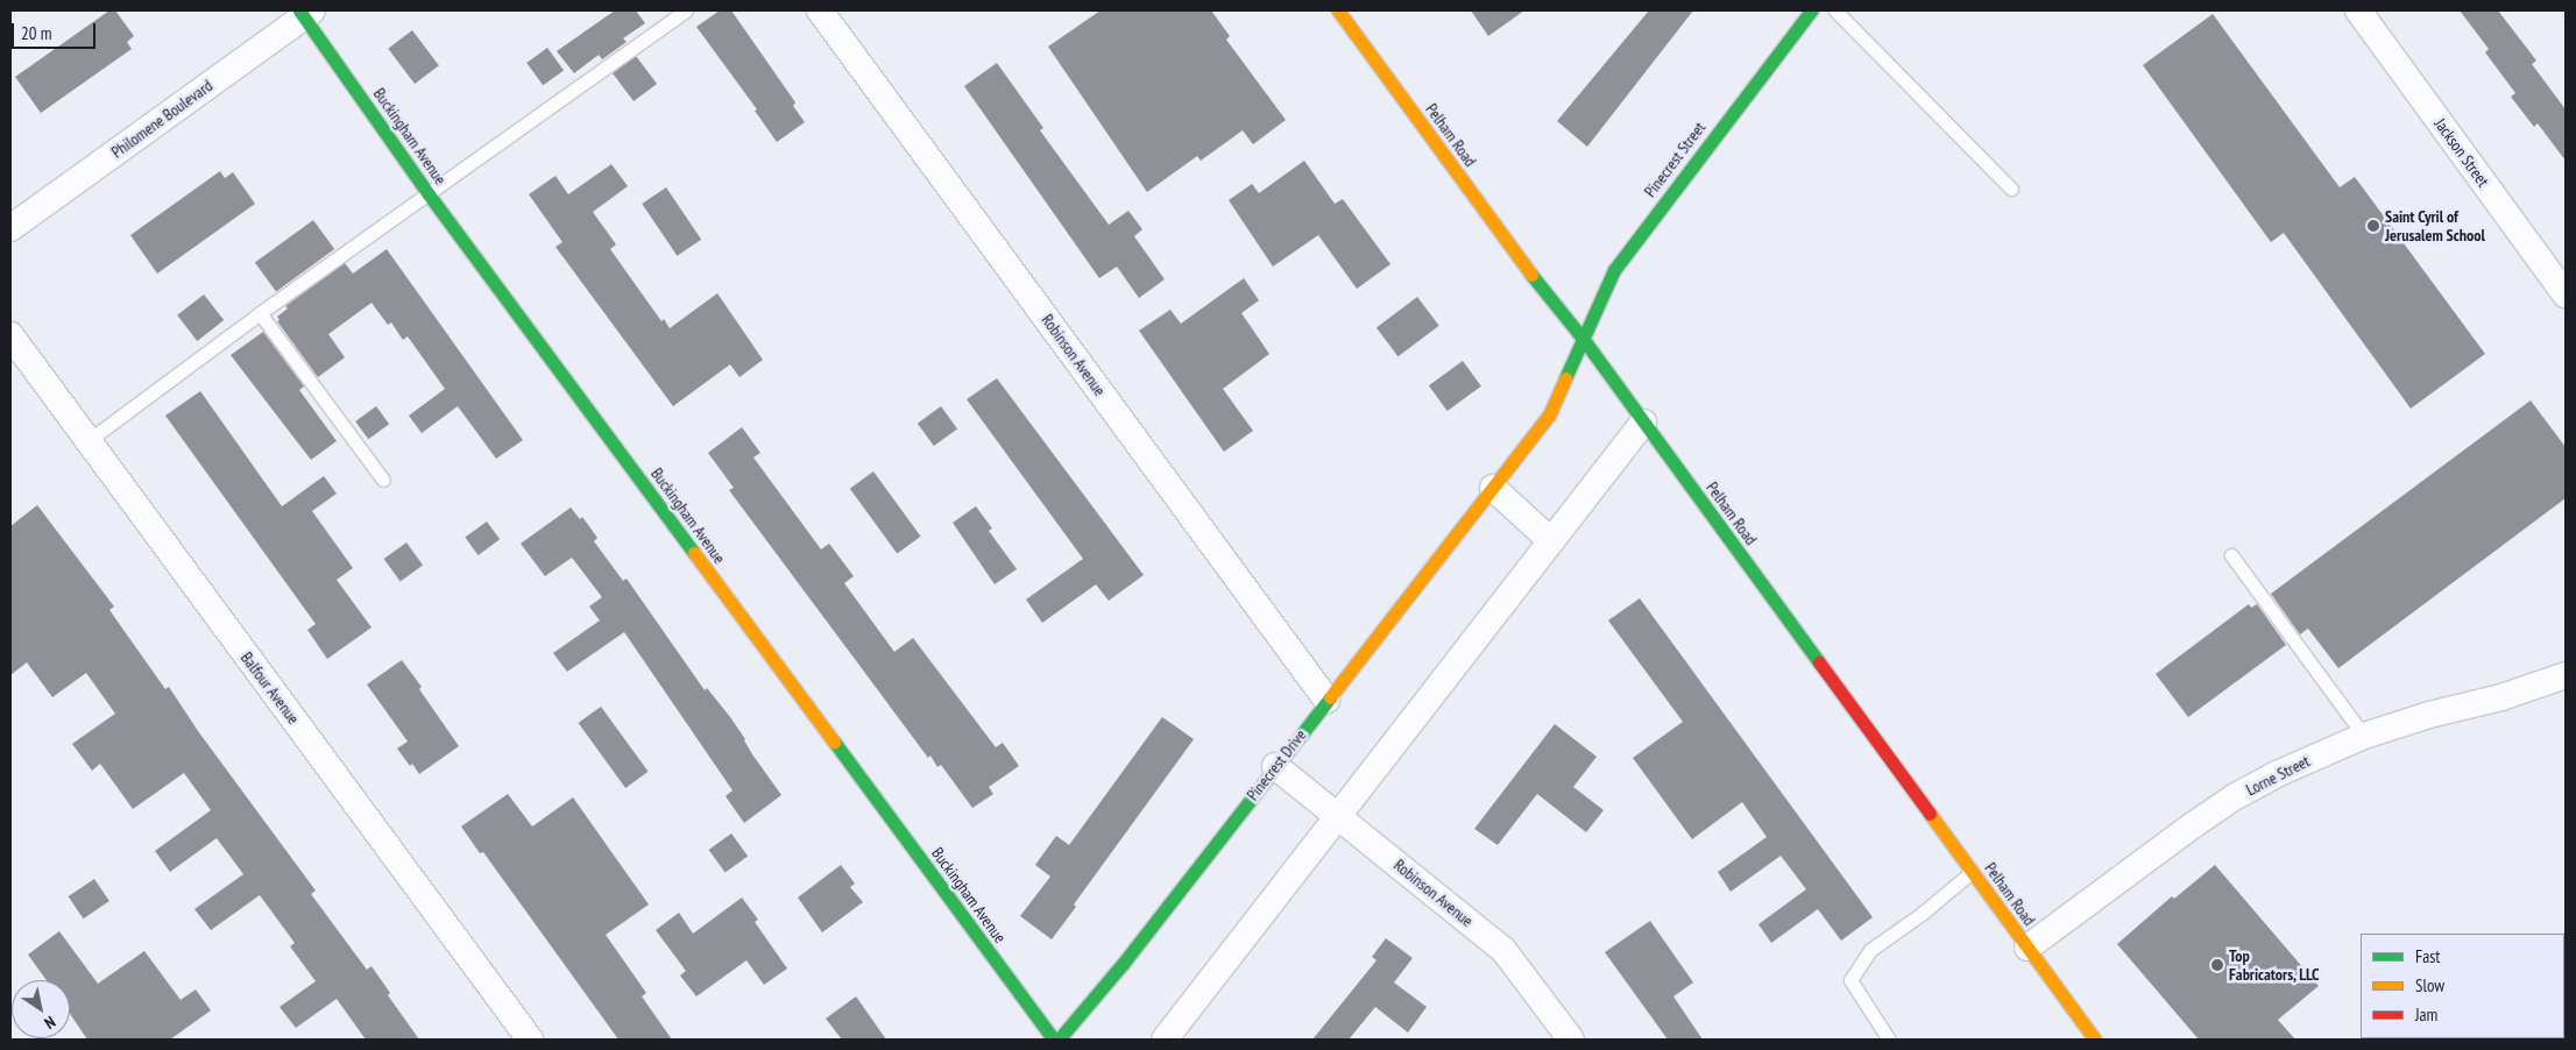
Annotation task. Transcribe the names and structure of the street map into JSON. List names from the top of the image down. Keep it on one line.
{"streets":{"street":["Philomene Boulevard","Pelham Road","Buckingham Avenue","Jackson Street","Pinecrest Street","Robinson Avenue","Balfour Avenue","Pinecrest Drive","Lorne Street"]},"crossings":[["Philomene Boulevard","Buckingham Avenue"],["Pelham Road","Pinecrest Street"],["Pelham Road","Pinecrest Drive"],["Pelham Road","Lorne Street"],["Pinecrest Street","Pinecrest Drive"],["Robinson Avenue","Pinecrest Drive"]],"places":["Saint Cyril of Jerusalem School","Top Fabricators, LLC"],"legend":["Fast","Slow","Jam"],"scale_bar":"20 m","north":"bottom right"}
